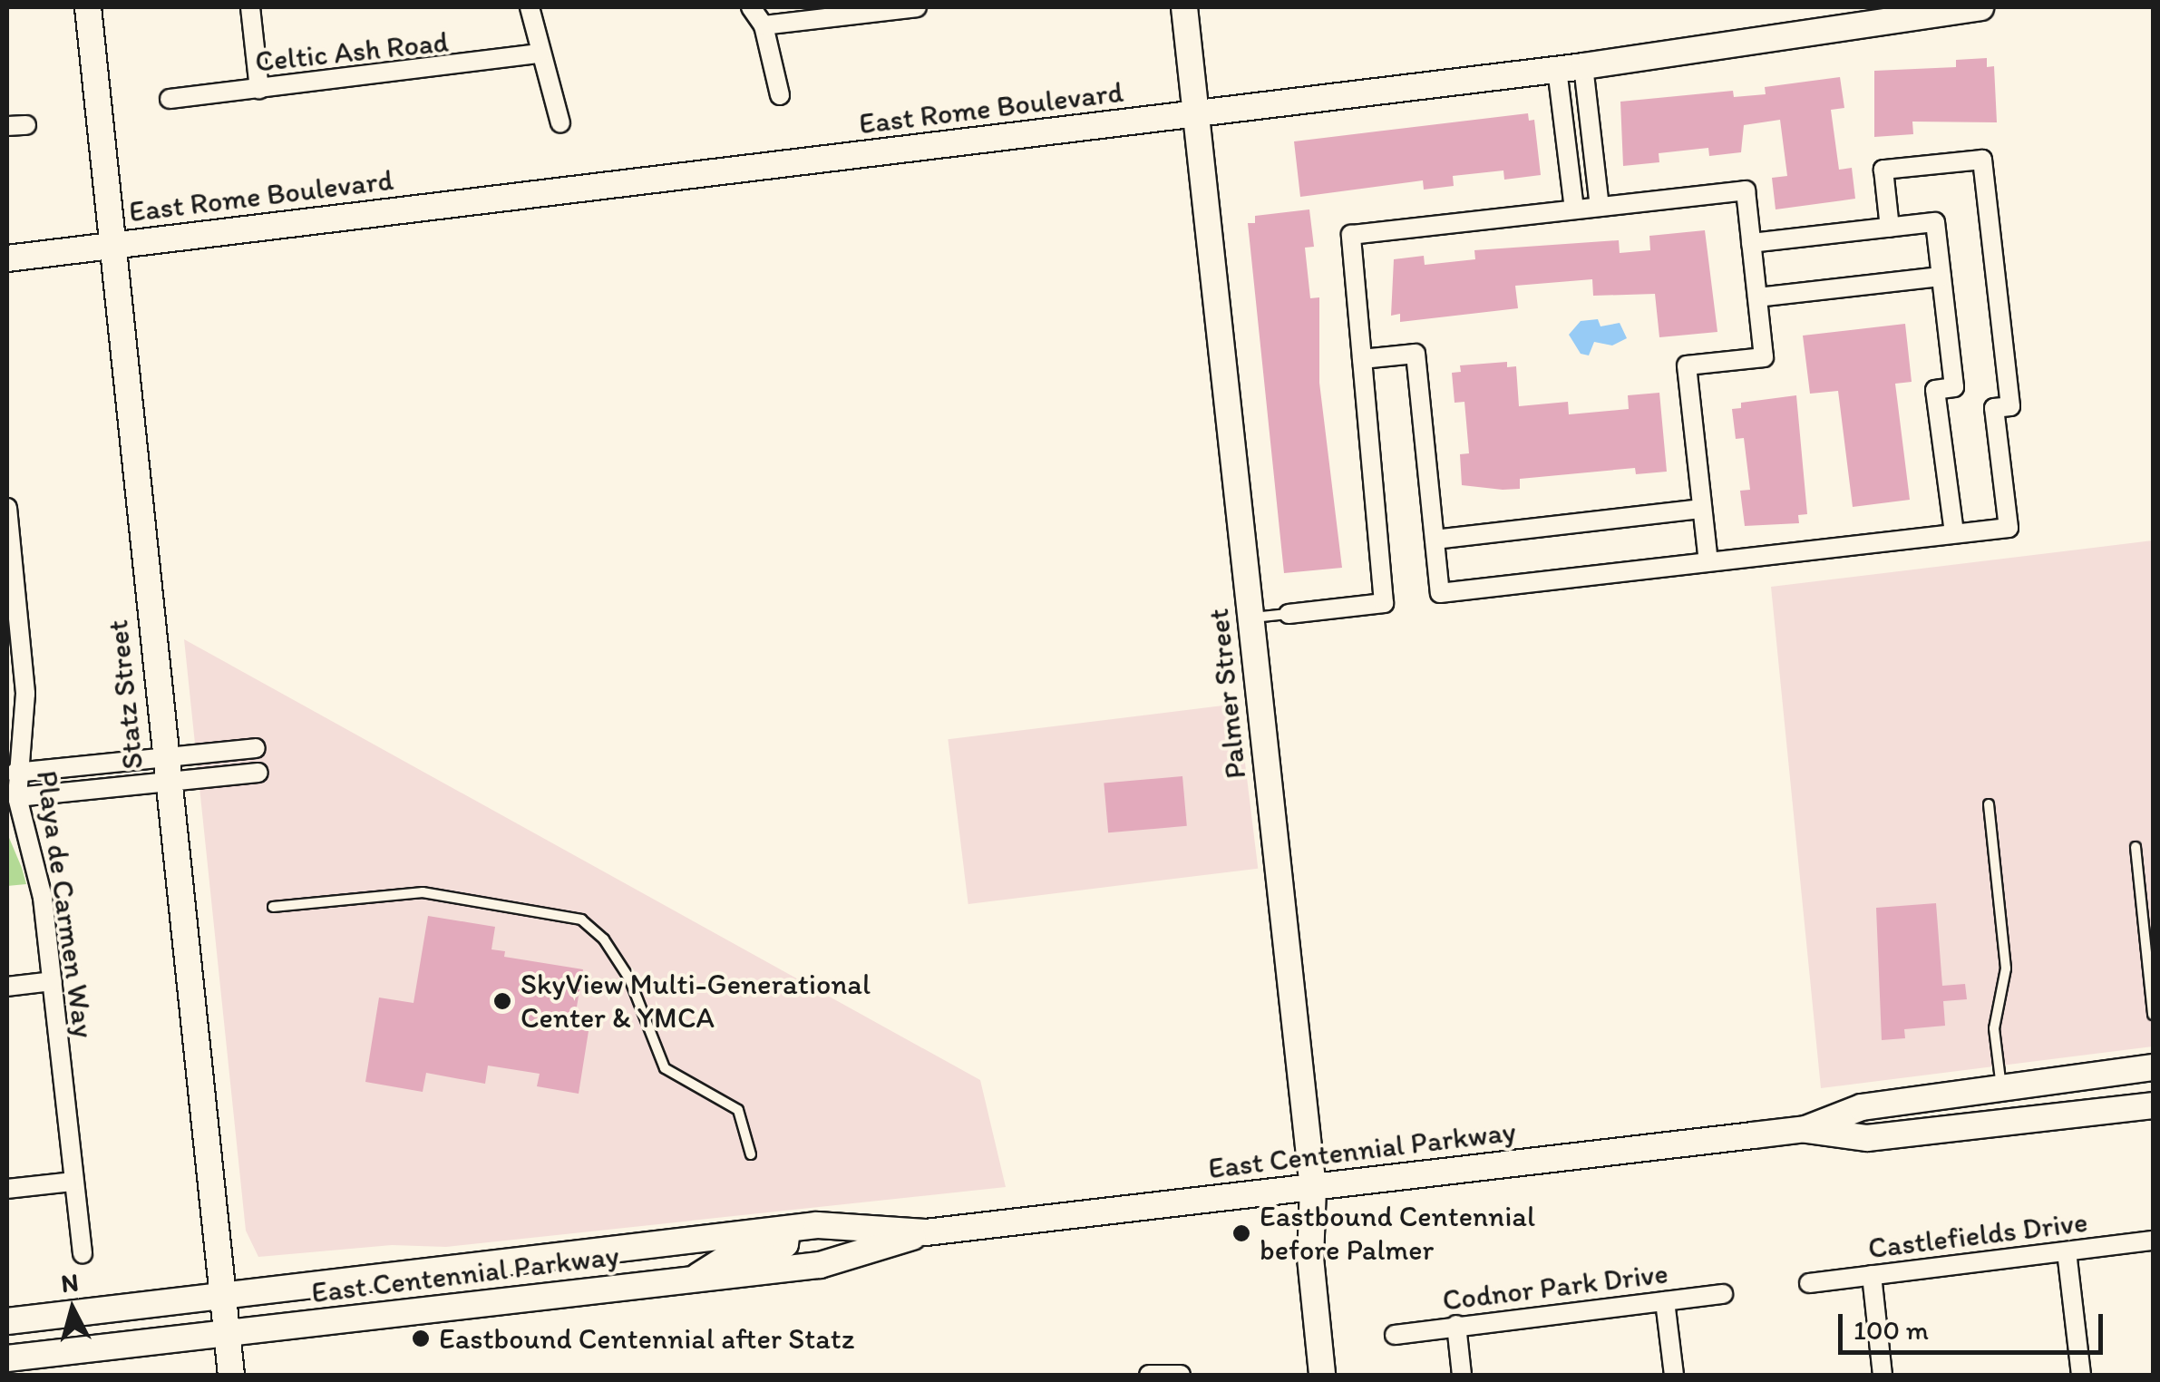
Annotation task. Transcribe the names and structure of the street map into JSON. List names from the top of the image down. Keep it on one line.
{"streets":{"street":["Celtic Ash Road","East Rome Boulevard","Palmer Street","Statz Street","Playa de Carmen Way","East Centennial Parkway","Castlefields Drive","Codnor Park Drive"]},"crossings":[["East Rome Boulevard","Palmer Street"],["East Rome Boulevard","Statz Street"],["Palmer Street","East Centennial Parkway"],["Statz Street","East Centennial Parkway"]],"places":["SkyView Multi-Generational Center & YMCA","Eastbound Centennial before Palmer","Eastbound Centennial after Statz"],"scale_bar":"100 m","north":"top"}
